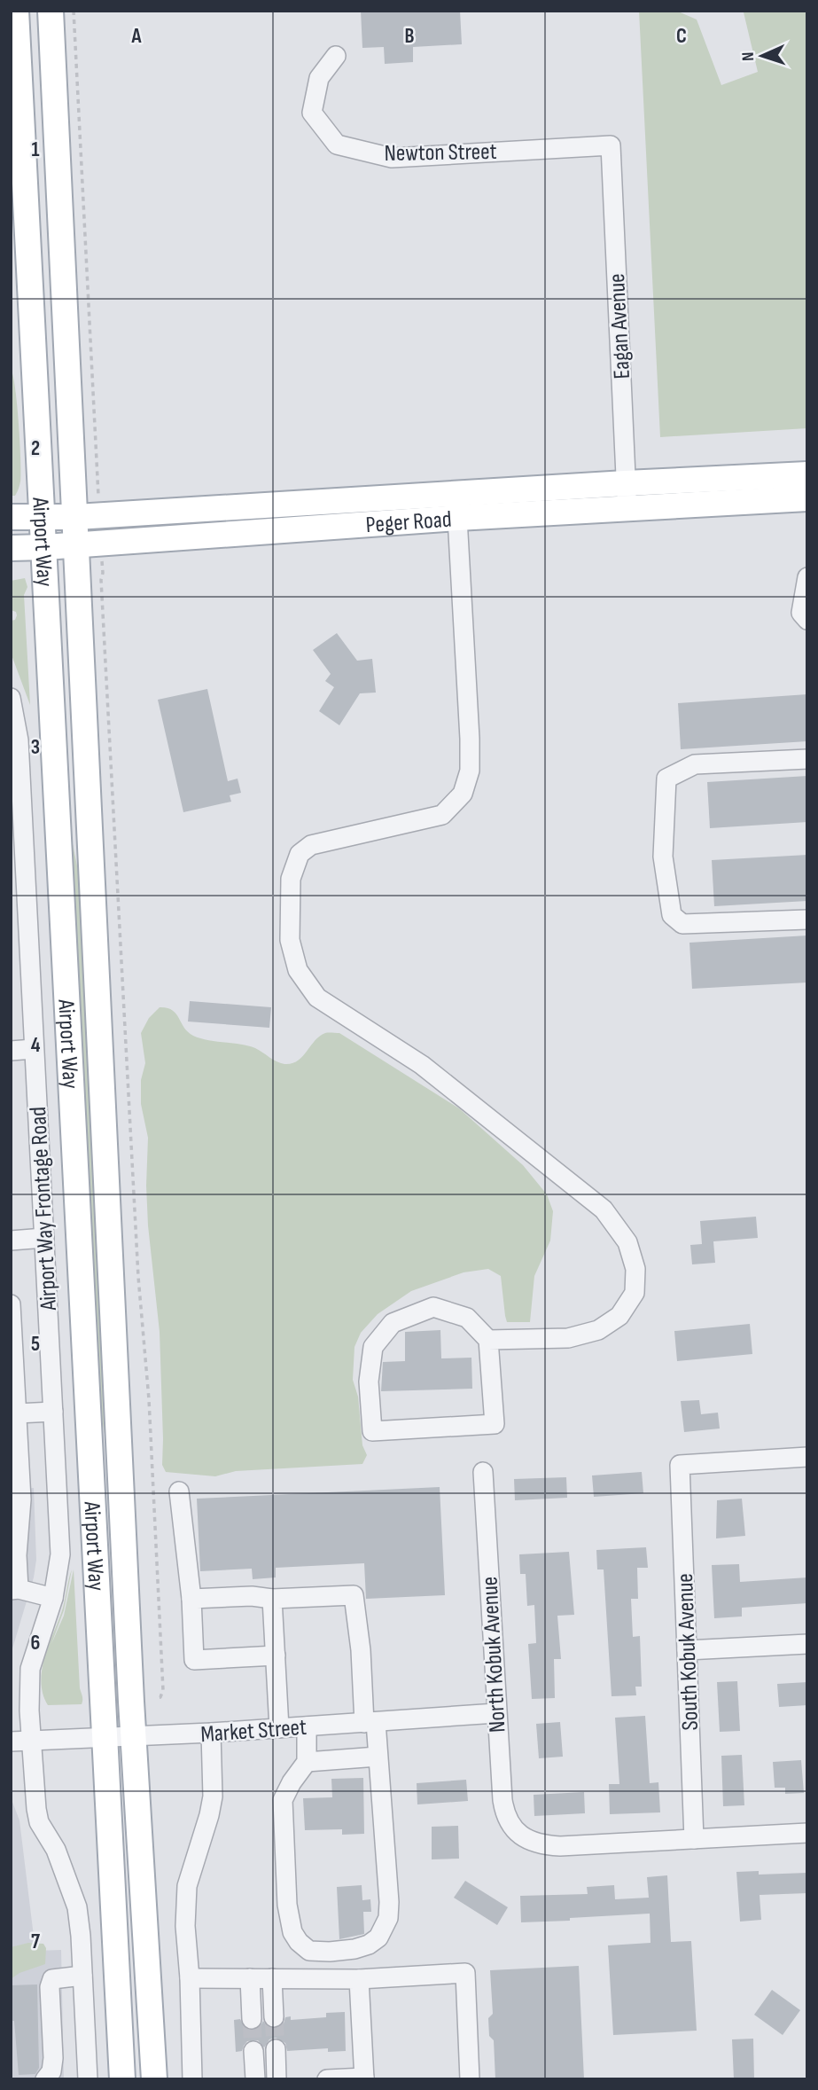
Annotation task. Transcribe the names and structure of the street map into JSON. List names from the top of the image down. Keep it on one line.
{"streets":{"main road":["Peger Road","Airport Way"],"street":["Newton Street","Eagan Avenue","Airport Way Frontage Road","South Kobuk Avenue","North Kobuk Avenue","Market Street"]},"crossings":[["Newton Street","Eagan Avenue"],["Eagan Avenue","Peger Road"],["Peger Road","Airport Way"],["Airport Way","Market Street"],["Airport Way Frontage Road","Market Street"],["South Kobuk Avenue","North Kobuk Avenue"],["North Kobuk Avenue","Market Street"]],"north":"left","grid":{"columns":["A","B","C"],"rows":["1","2","3","4","5","6","7"]}}
